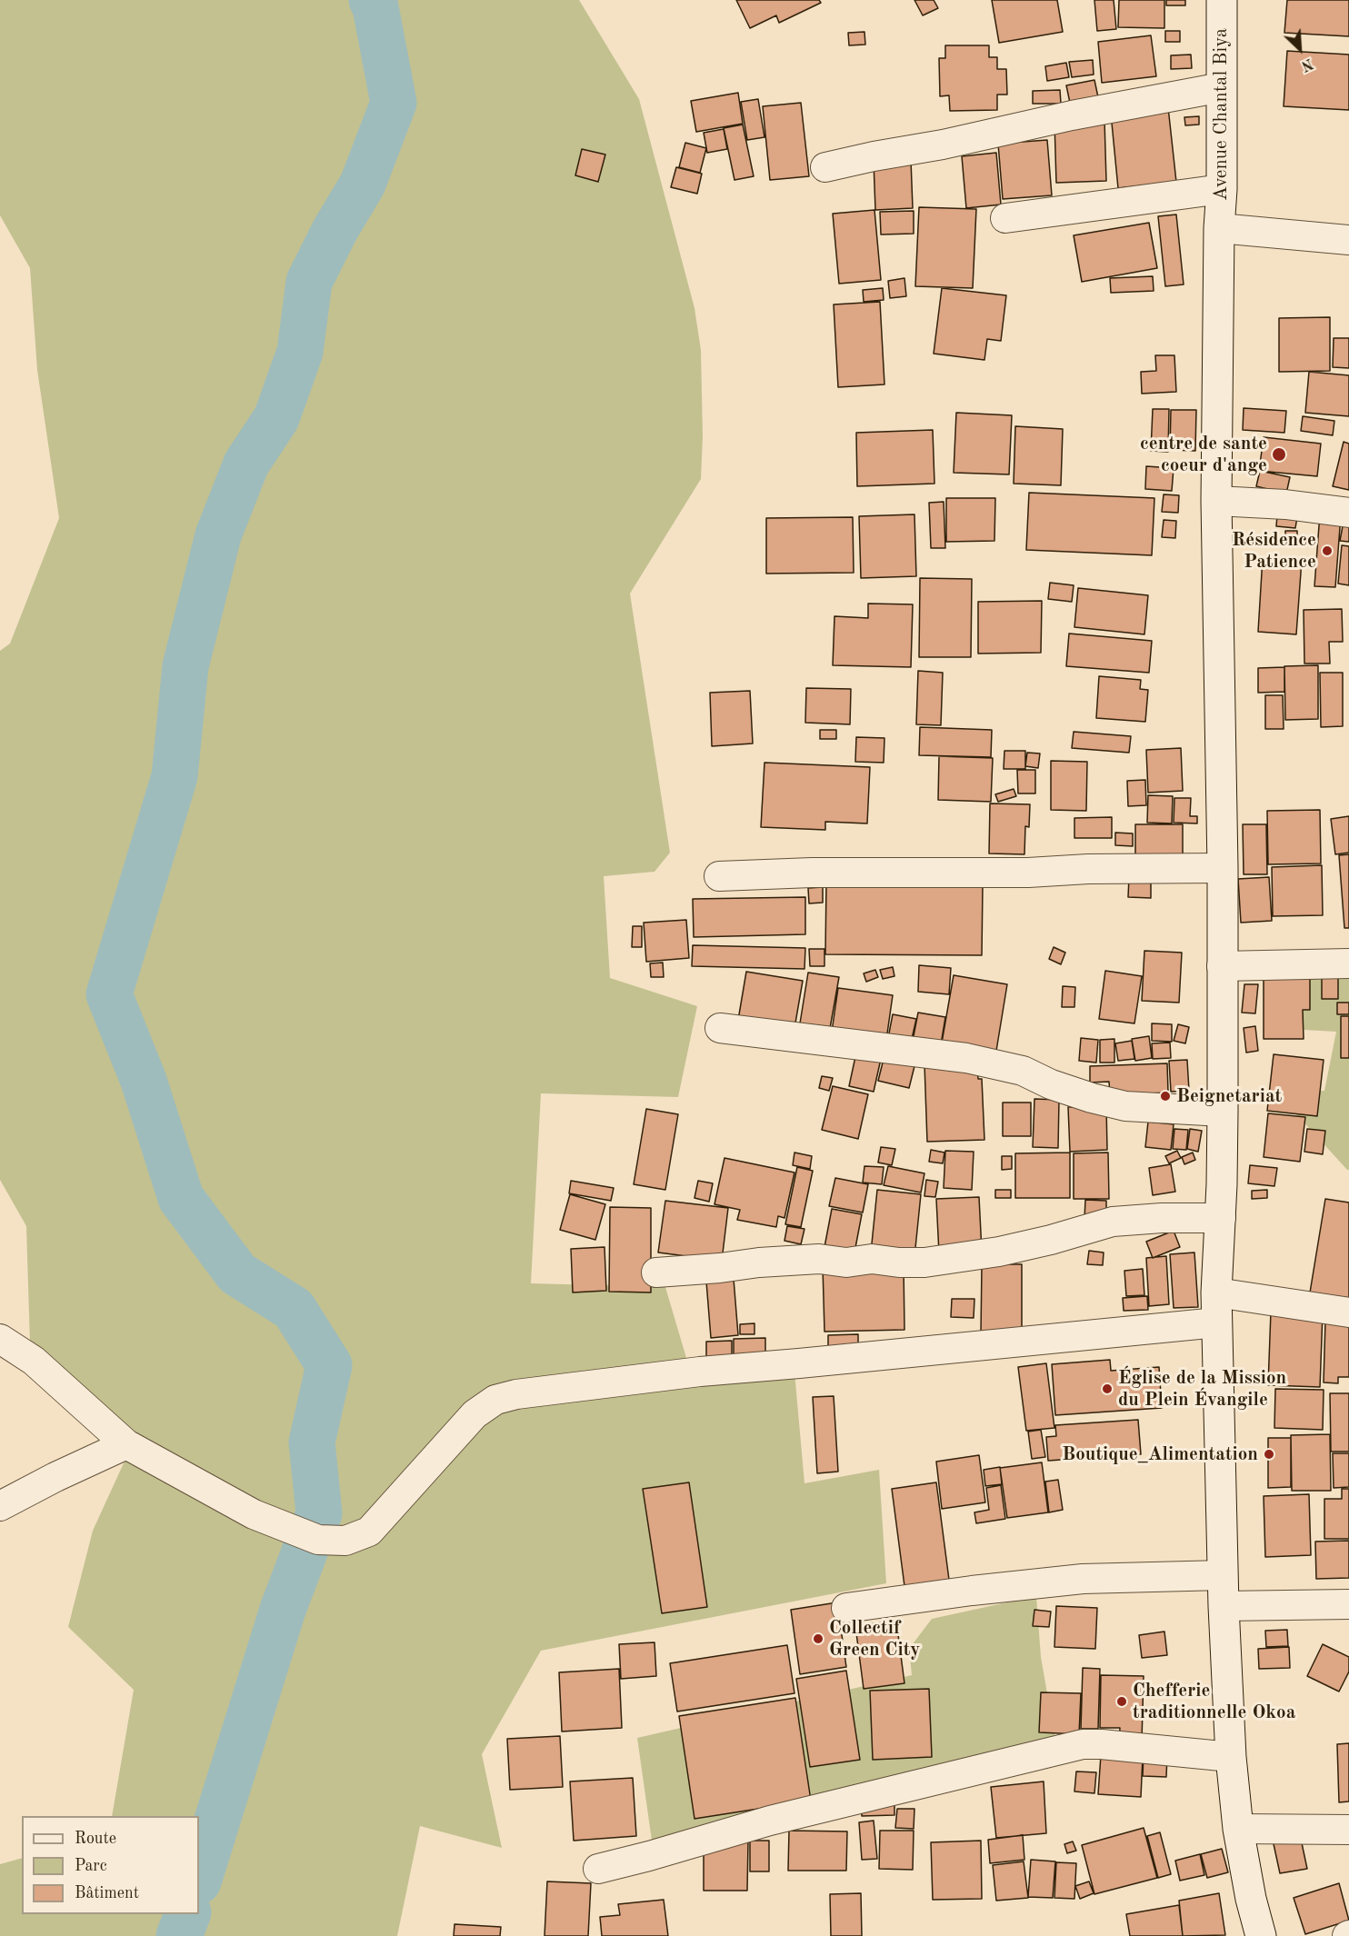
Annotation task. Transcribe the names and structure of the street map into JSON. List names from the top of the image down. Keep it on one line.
{"streets":{"main road":["Avenue Chantal Biya"]},"places":["centre de sante coeur d'ange","Résidence Patience","Beignetariat","Église de la Mission du Plein Évangile","Boutique_Alimentation","Collectif Green City","Chefferie traditionnelle Okoa"],"legend":["Route","Parc","Bâtiment"],"north":"bottom right"}
